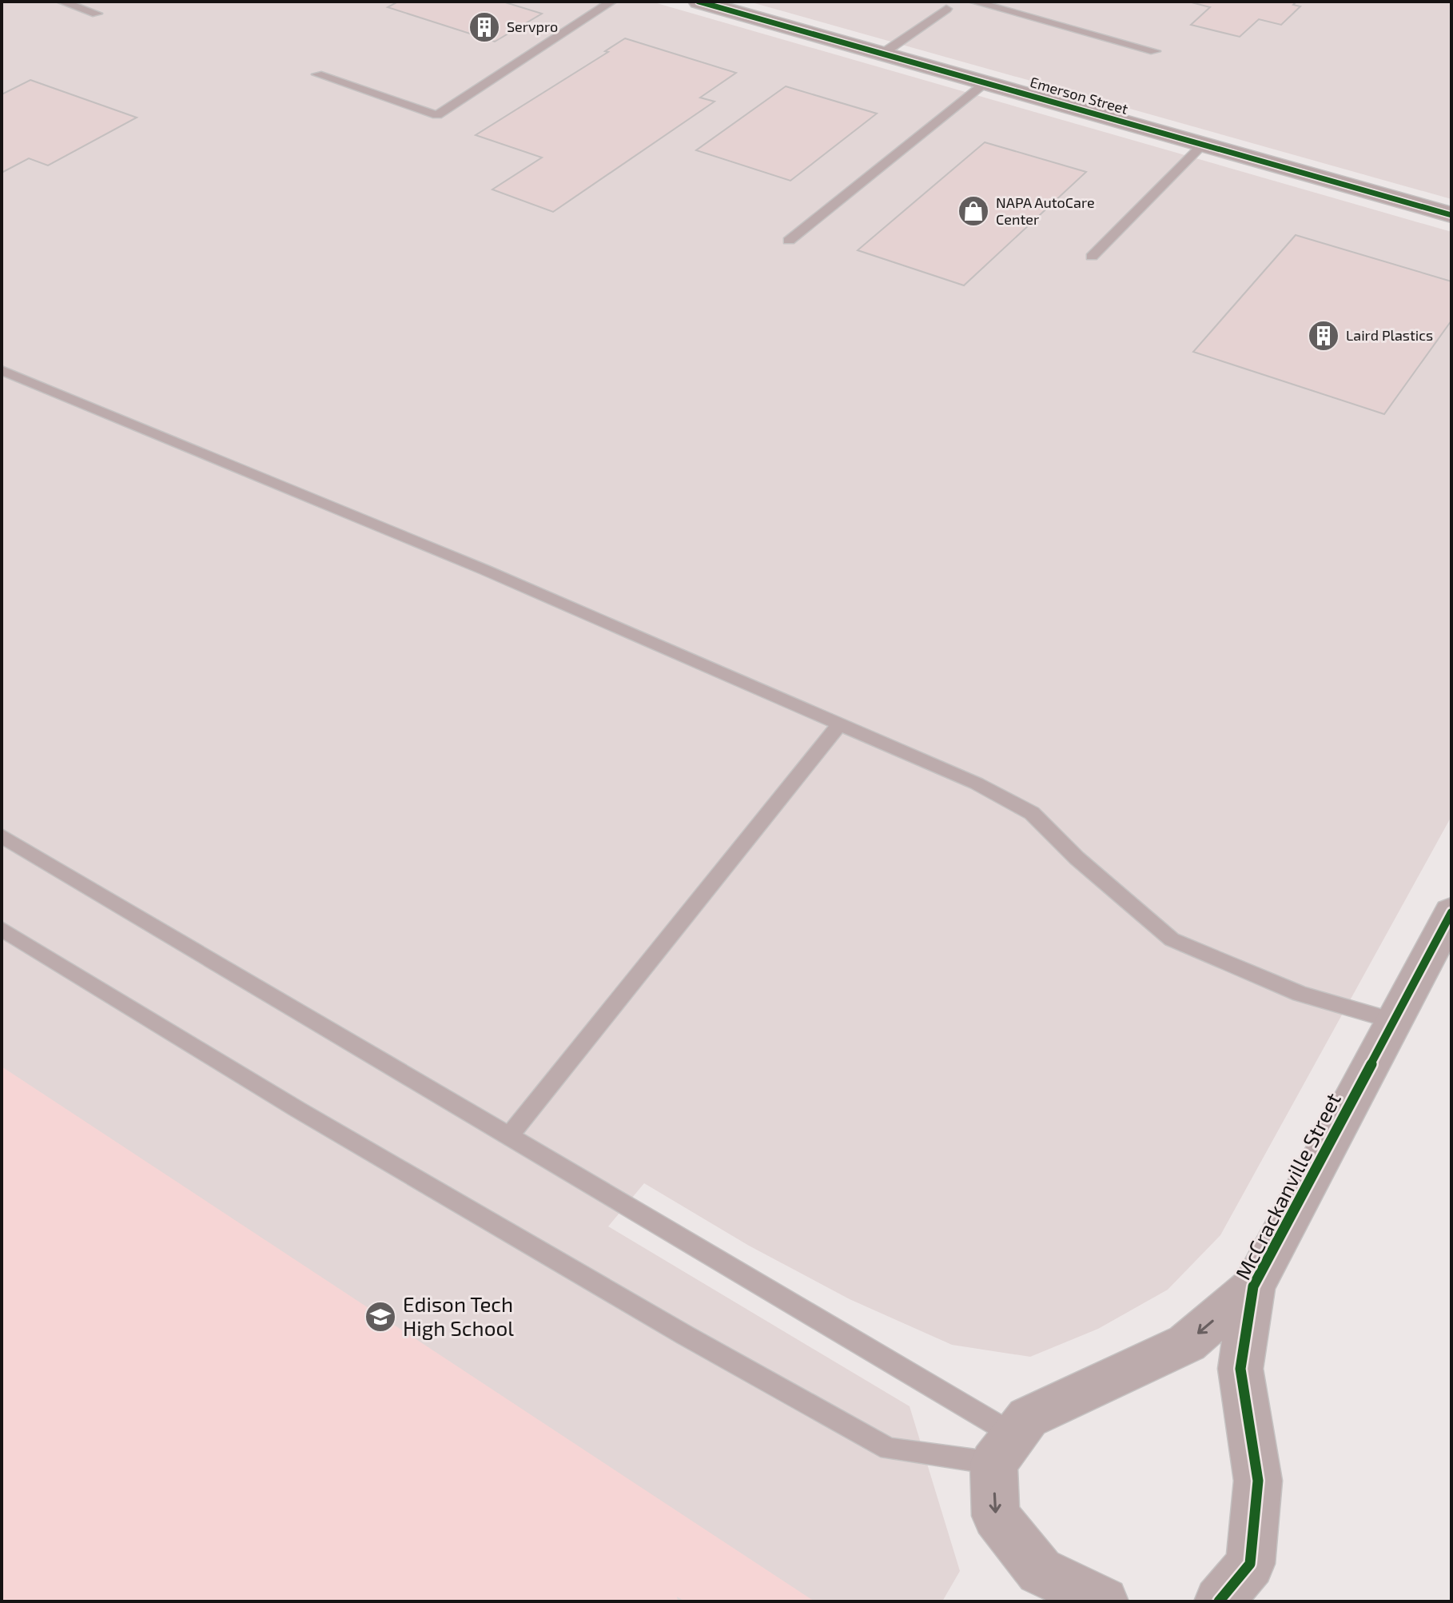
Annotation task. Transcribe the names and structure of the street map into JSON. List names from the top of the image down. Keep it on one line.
{"streets":{"street":["Emerson Street","McCrackanville Street"]},"places":{"building":["Servpro","Laird Plastics"],"shop":["NAPA AutoCare Center"],"school or university":["Edison Tech High School"]}}
